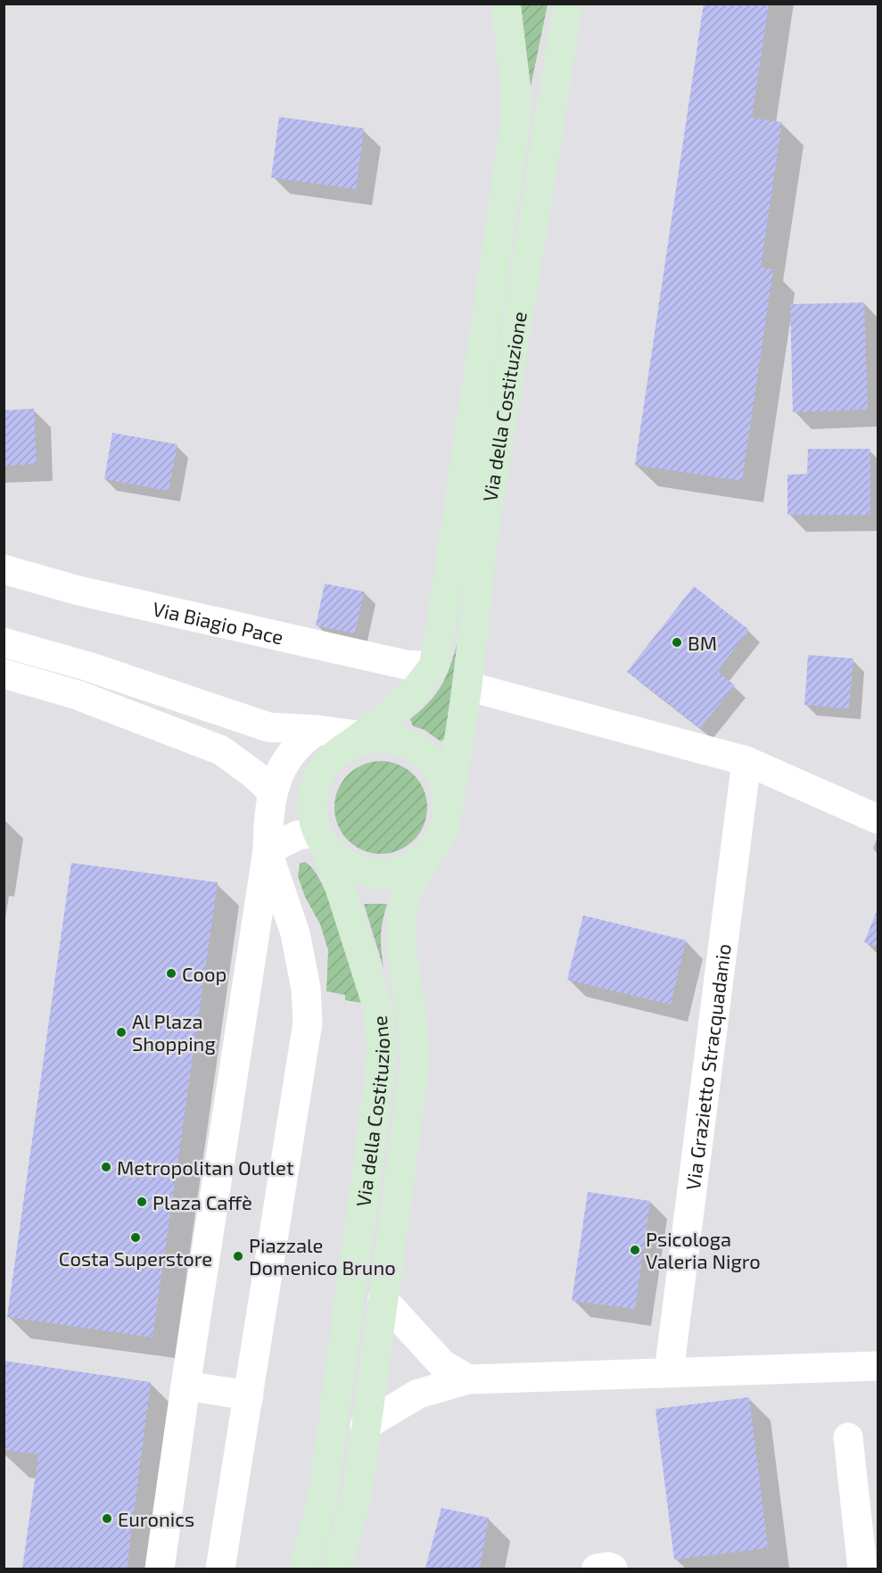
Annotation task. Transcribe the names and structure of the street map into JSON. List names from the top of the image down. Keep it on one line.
{"streets":{"main road":["Via della Costituzione"],"street":["Via Biagio Pace","Via Grazietto Stracquadanio"]},"crossings":[["Via della Costituzione","Via Biagio Pace"]],"places":["BM","Coop","Al Plaza Shopping","Metropolitan Outlet","Plaza Caffè","Costa Superstore","Psicologa Valeria Nigro","Piazzale Domenico Bruno","Euronics"]}
